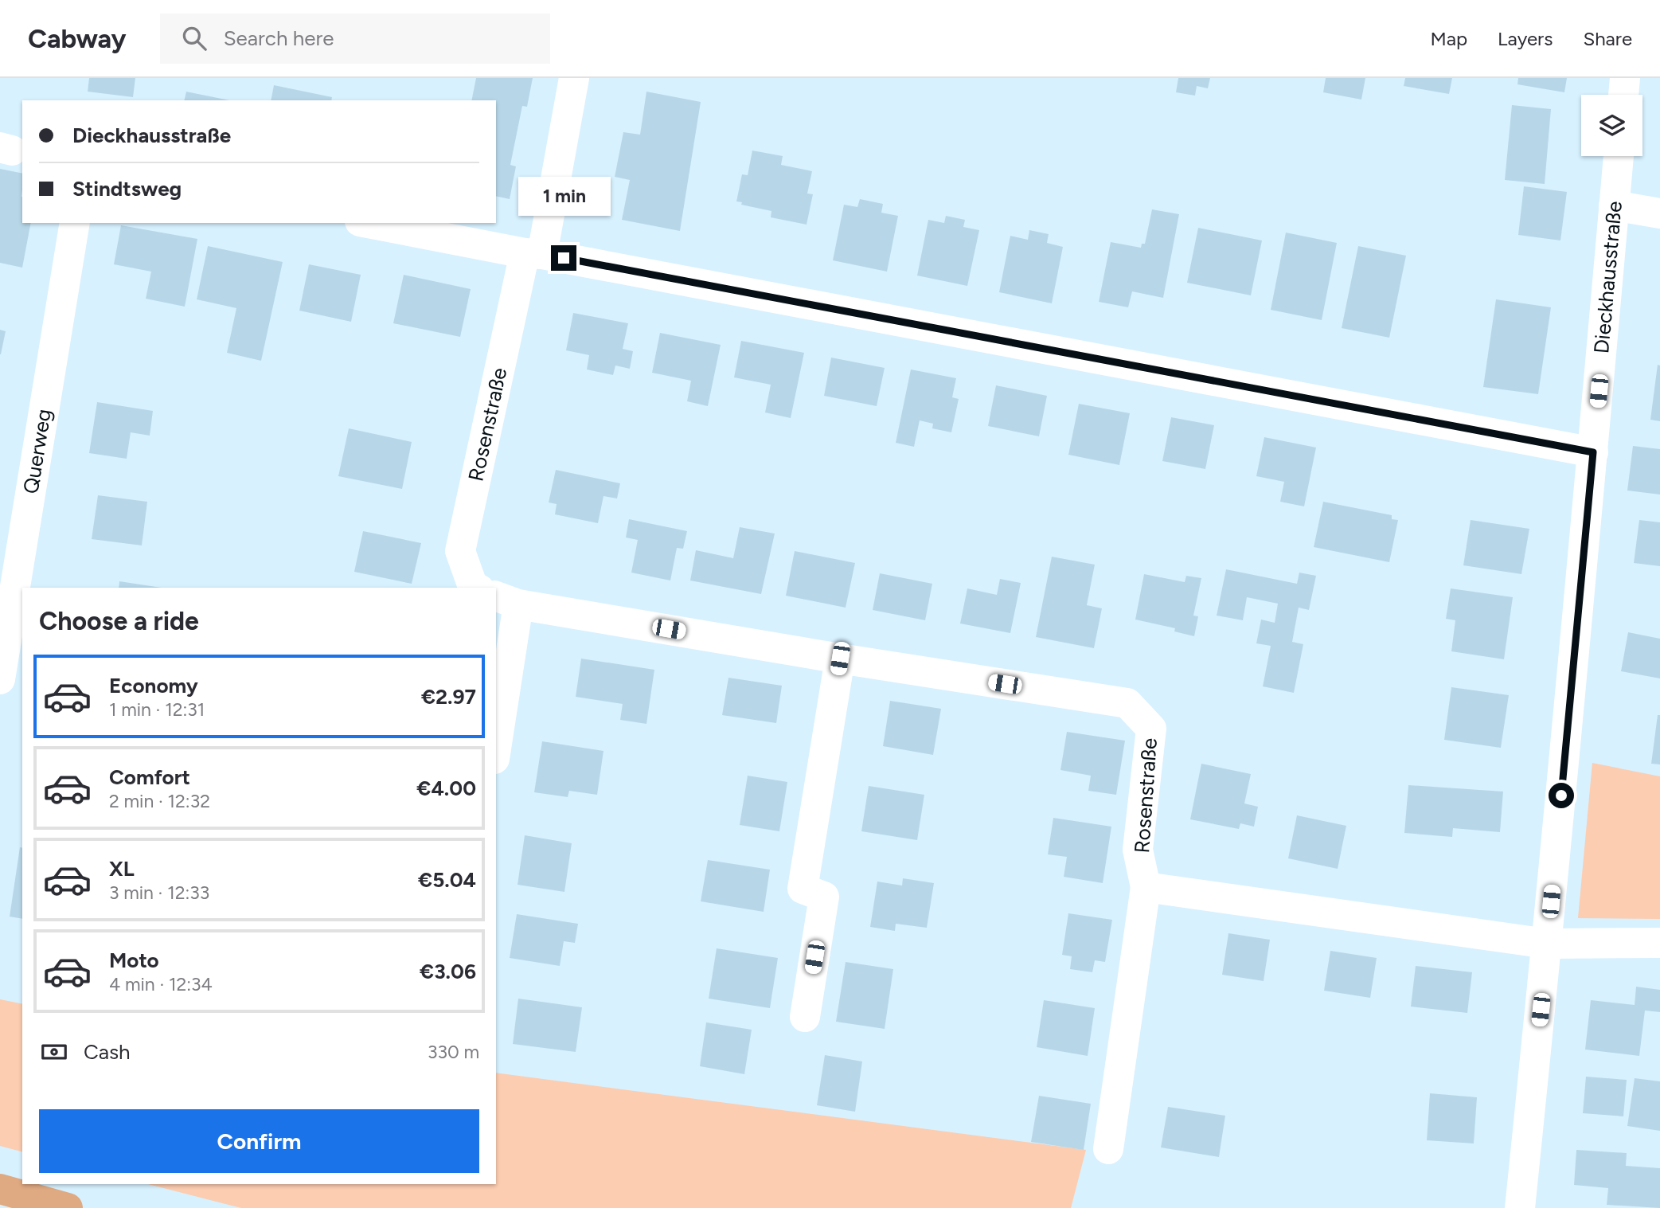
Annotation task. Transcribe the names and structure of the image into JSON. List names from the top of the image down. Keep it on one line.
{"streets":{"street":["Dieckhausstraße","Rosenstraße","Querweg"]},"page":{"header":"Cabway","search":"Search here","nav":["Map","Layers","Share"],"banner":["Dieckhausstraße","Stindtsweg"],"bubble":"1 min","heading":"Choose a ride","list":[{"name":"Economy","note":"1 min · 12:31","value":"€2.97"},{"name":"Comfort","note":"2 min · 12:32","value":"€4.00"},{"name":"XL","note":"3 min · 12:33","value":"€5.04"},{"name":"Moto","note":"4 min · 12:34","value":"€3.06"}],"pay":["Cash","330 m"],"buttons":"Confirm"}}
